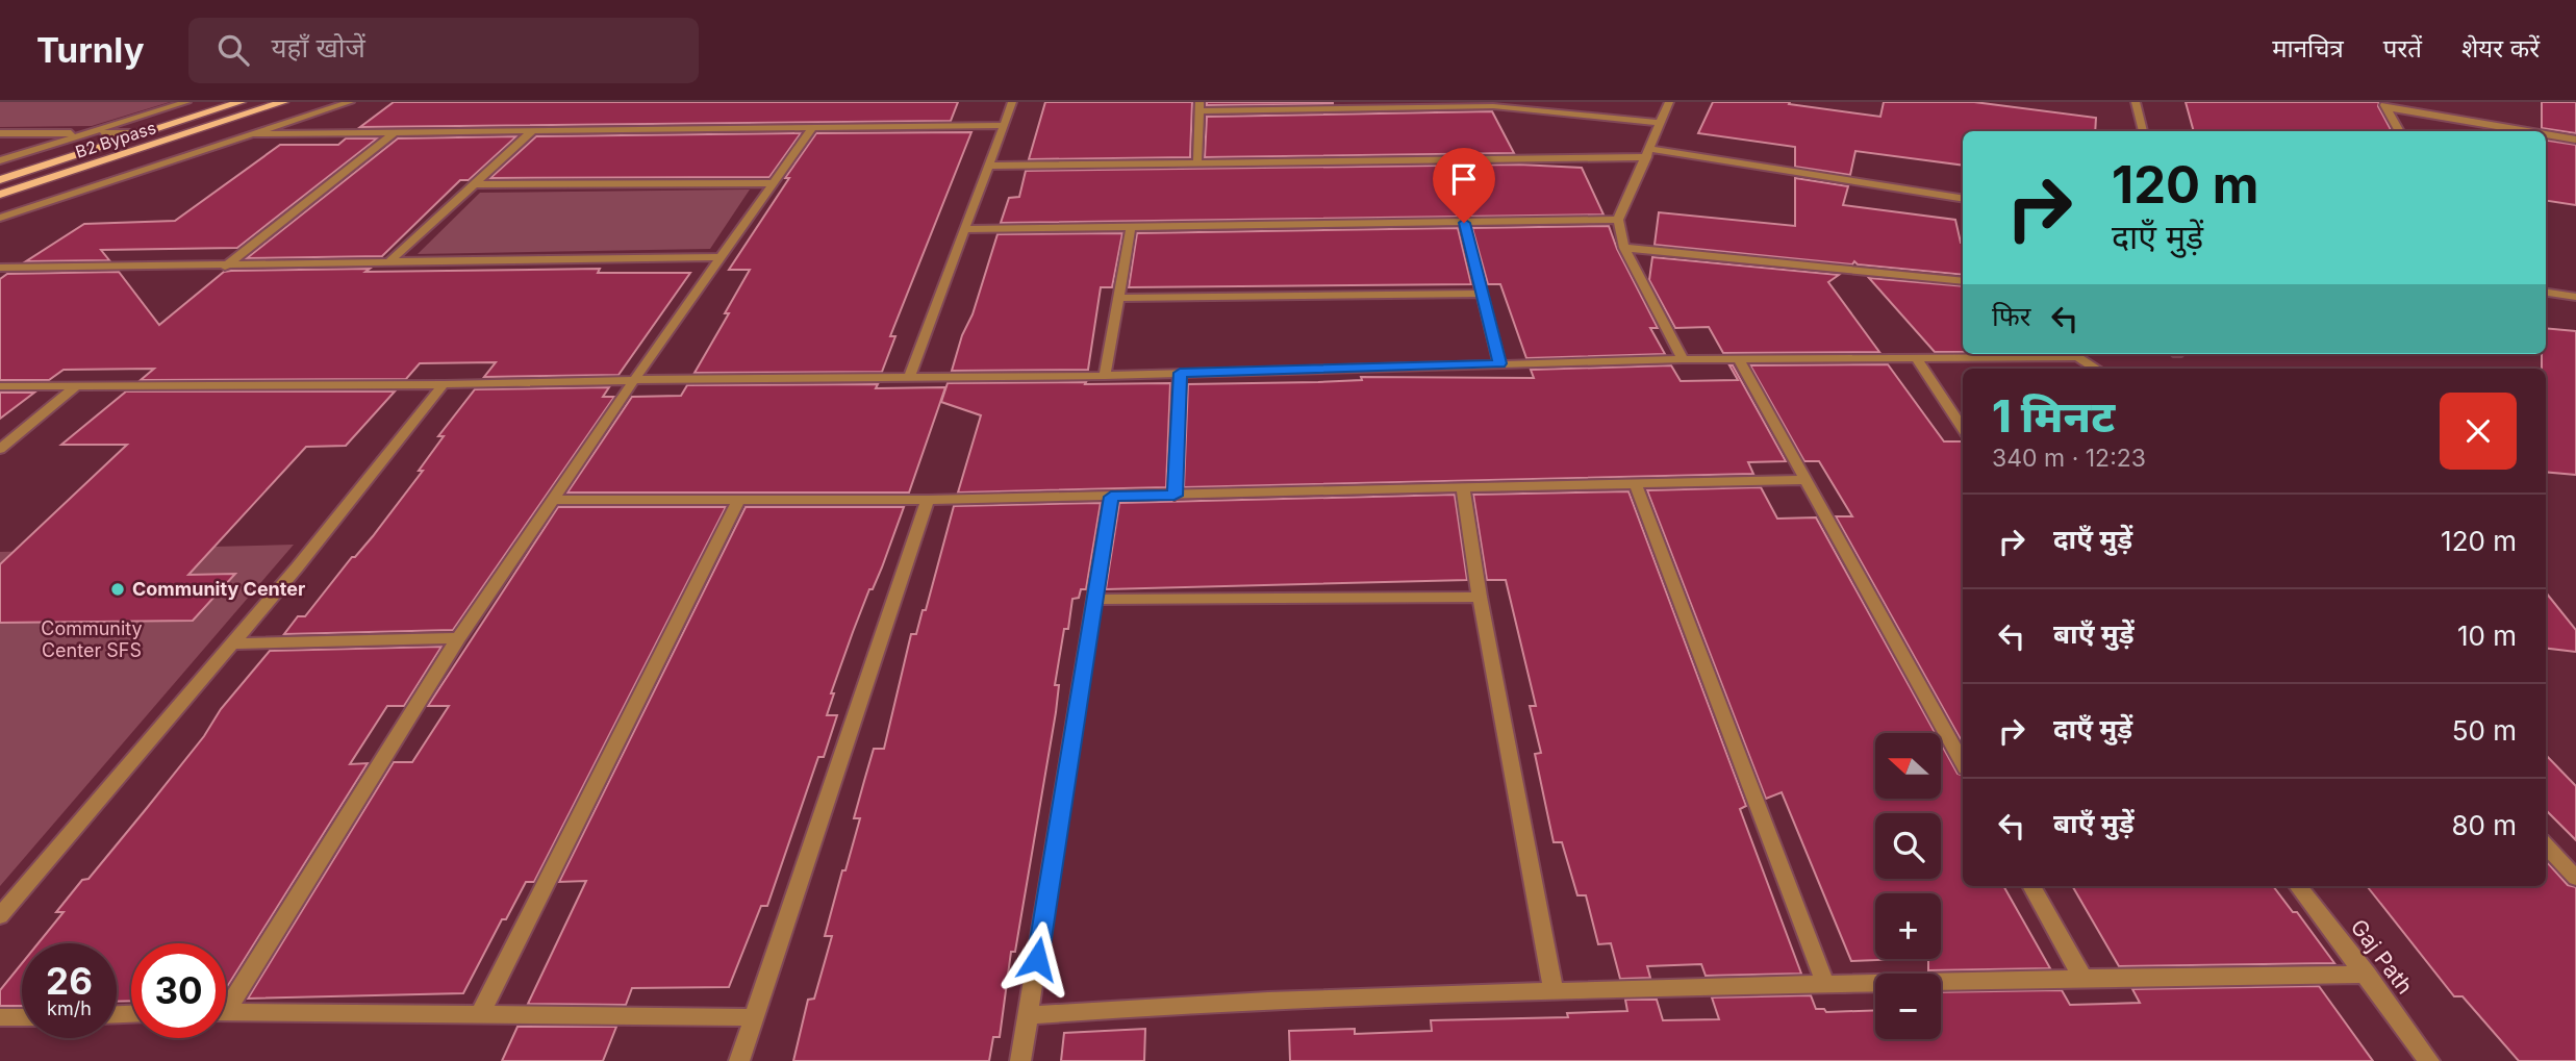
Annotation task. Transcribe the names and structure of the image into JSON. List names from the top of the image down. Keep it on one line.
{"streets":{"main road":["B2 Bypass"],"street":["Gaj Path"]},"parks":["Community Center SFS"],"places":["Community Center"],"north":"left","page":{"header":"Turnly","search":"यहाँ खोजें","nav":["मानचित्र","परतें","शेयर करें"],"turn":["120 m","दाएँ मुड़ें"],"then":"फिर","heading":["1 मिनट","340 m · 12:23"],"list":[{"name":"दाएँ मुड़ें","value":"120 m"},{"name":"बाएँ मुड़ें","value":"10 m"},{"name":"दाएँ मुड़ें","value":"50 m"},{"name":"बाएँ मुड़ें","value":"80 m"}],"map_buttons":["+","−"],"speed":"26 km/h","limit":"30"}}
